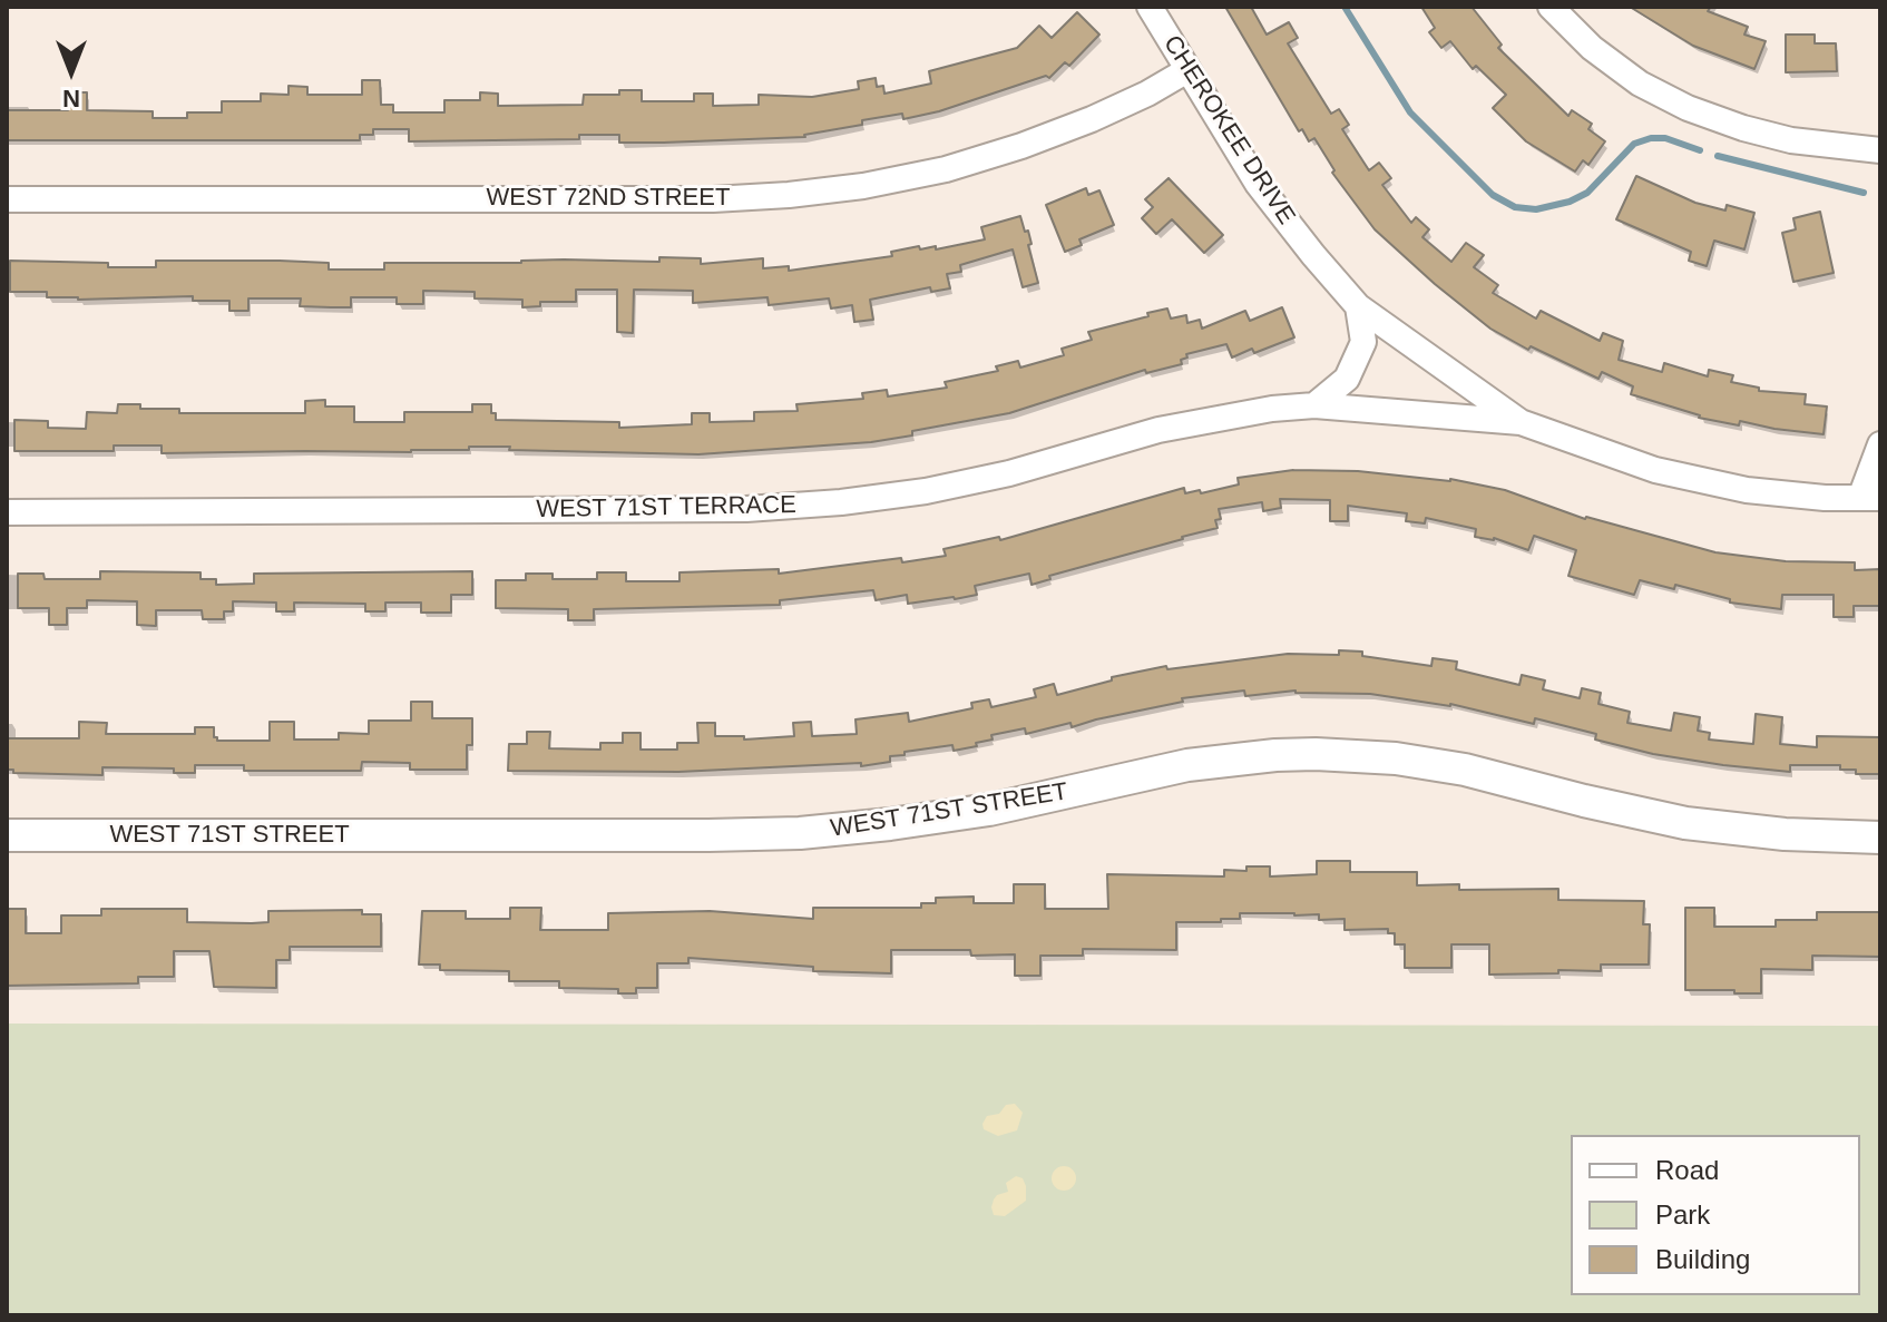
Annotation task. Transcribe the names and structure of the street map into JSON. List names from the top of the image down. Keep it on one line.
{"streets":{"street":["CHEROKEE DRIVE","WEST 72ND STREET","WEST 71ST TERRACE","WEST 71ST STREET"]},"crossings":[["CHEROKEE DRIVE","WEST 72ND STREET"],["CHEROKEE DRIVE","WEST 71ST TERRACE"]],"legend":["Road","Park","Building"],"north":"bottom"}
